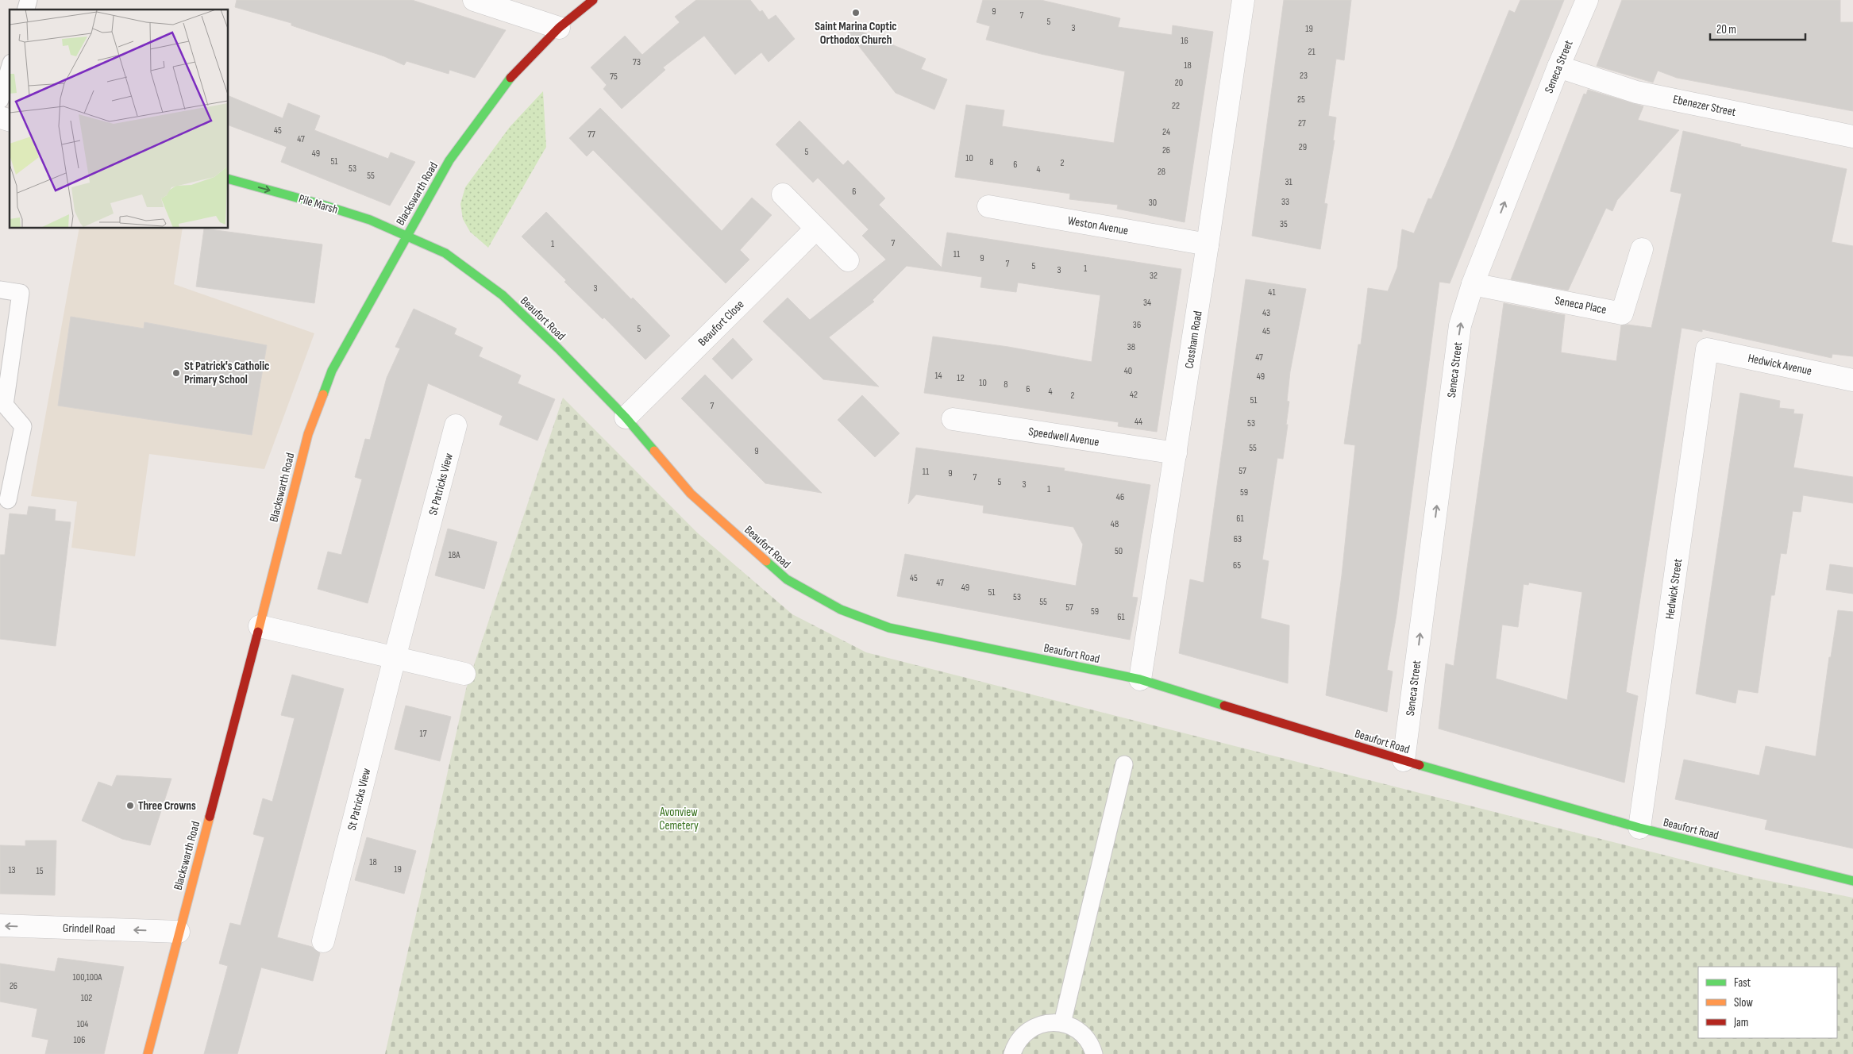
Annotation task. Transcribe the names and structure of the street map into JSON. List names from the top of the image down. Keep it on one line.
{"streets":{"street":["Seneca Street","Ebenezer Street","Blackswarth Road","Pile Marsh","Weston Avenue","Seneca Place","Beaufort Road","Beaufort Close","Cossham Road","Hedwick Avenue","Speedwell Avenue","St Patricks View","Hedwick Street","Grindell Road"]},"crossings":[["Seneca Street","Ebenezer Street"],["Seneca Street","Seneca Place"],["Seneca Street","Beaufort Road"],["Blackswarth Road","Pile Marsh"],["Blackswarth Road","Beaufort Road"],["Blackswarth Road","Grindell Road"],["Pile Marsh","Beaufort Road"],["Weston Avenue","Cossham Road"],["Beaufort Road","Beaufort Close"],["Beaufort Road","Cossham Road"],["Beaufort Road","Hedwick Street"],["Cossham Road","Speedwell Avenue"],["Hedwick Avenue","Hedwick Street"]],"one_way":["Seneca Street","Pile Marsh","Grindell Road"],"parks":["Avonview Cemetery"],"places":["Saint Marina Coptic Orthodox Church","St Patrick's Catholic Primary School","Three Crowns"],"house_numbers":["9","7","5","3","19","16","21","73","18","23","75","20","25","22","27","45","24","77","47","29","26","5","49","10","51","8","2","6","53","4","28","55","31","6","33","30","35","7","1","11","9","7","5","1","3","32","3","41","34","43","36","5","45","38","47","40","14","49","12","10","8","6","4","42","2","51","7","44","53","55","9","57","11","9","7","5","3","1","59","46","61","48","63","50","18A","65","45","47","49","51","53","55","57","59","61","17","18","19","13","15","100,100A","26","102","104","106"],"legend":["Fast","Slow","Jam"],"scale_bar":"20 m"}
